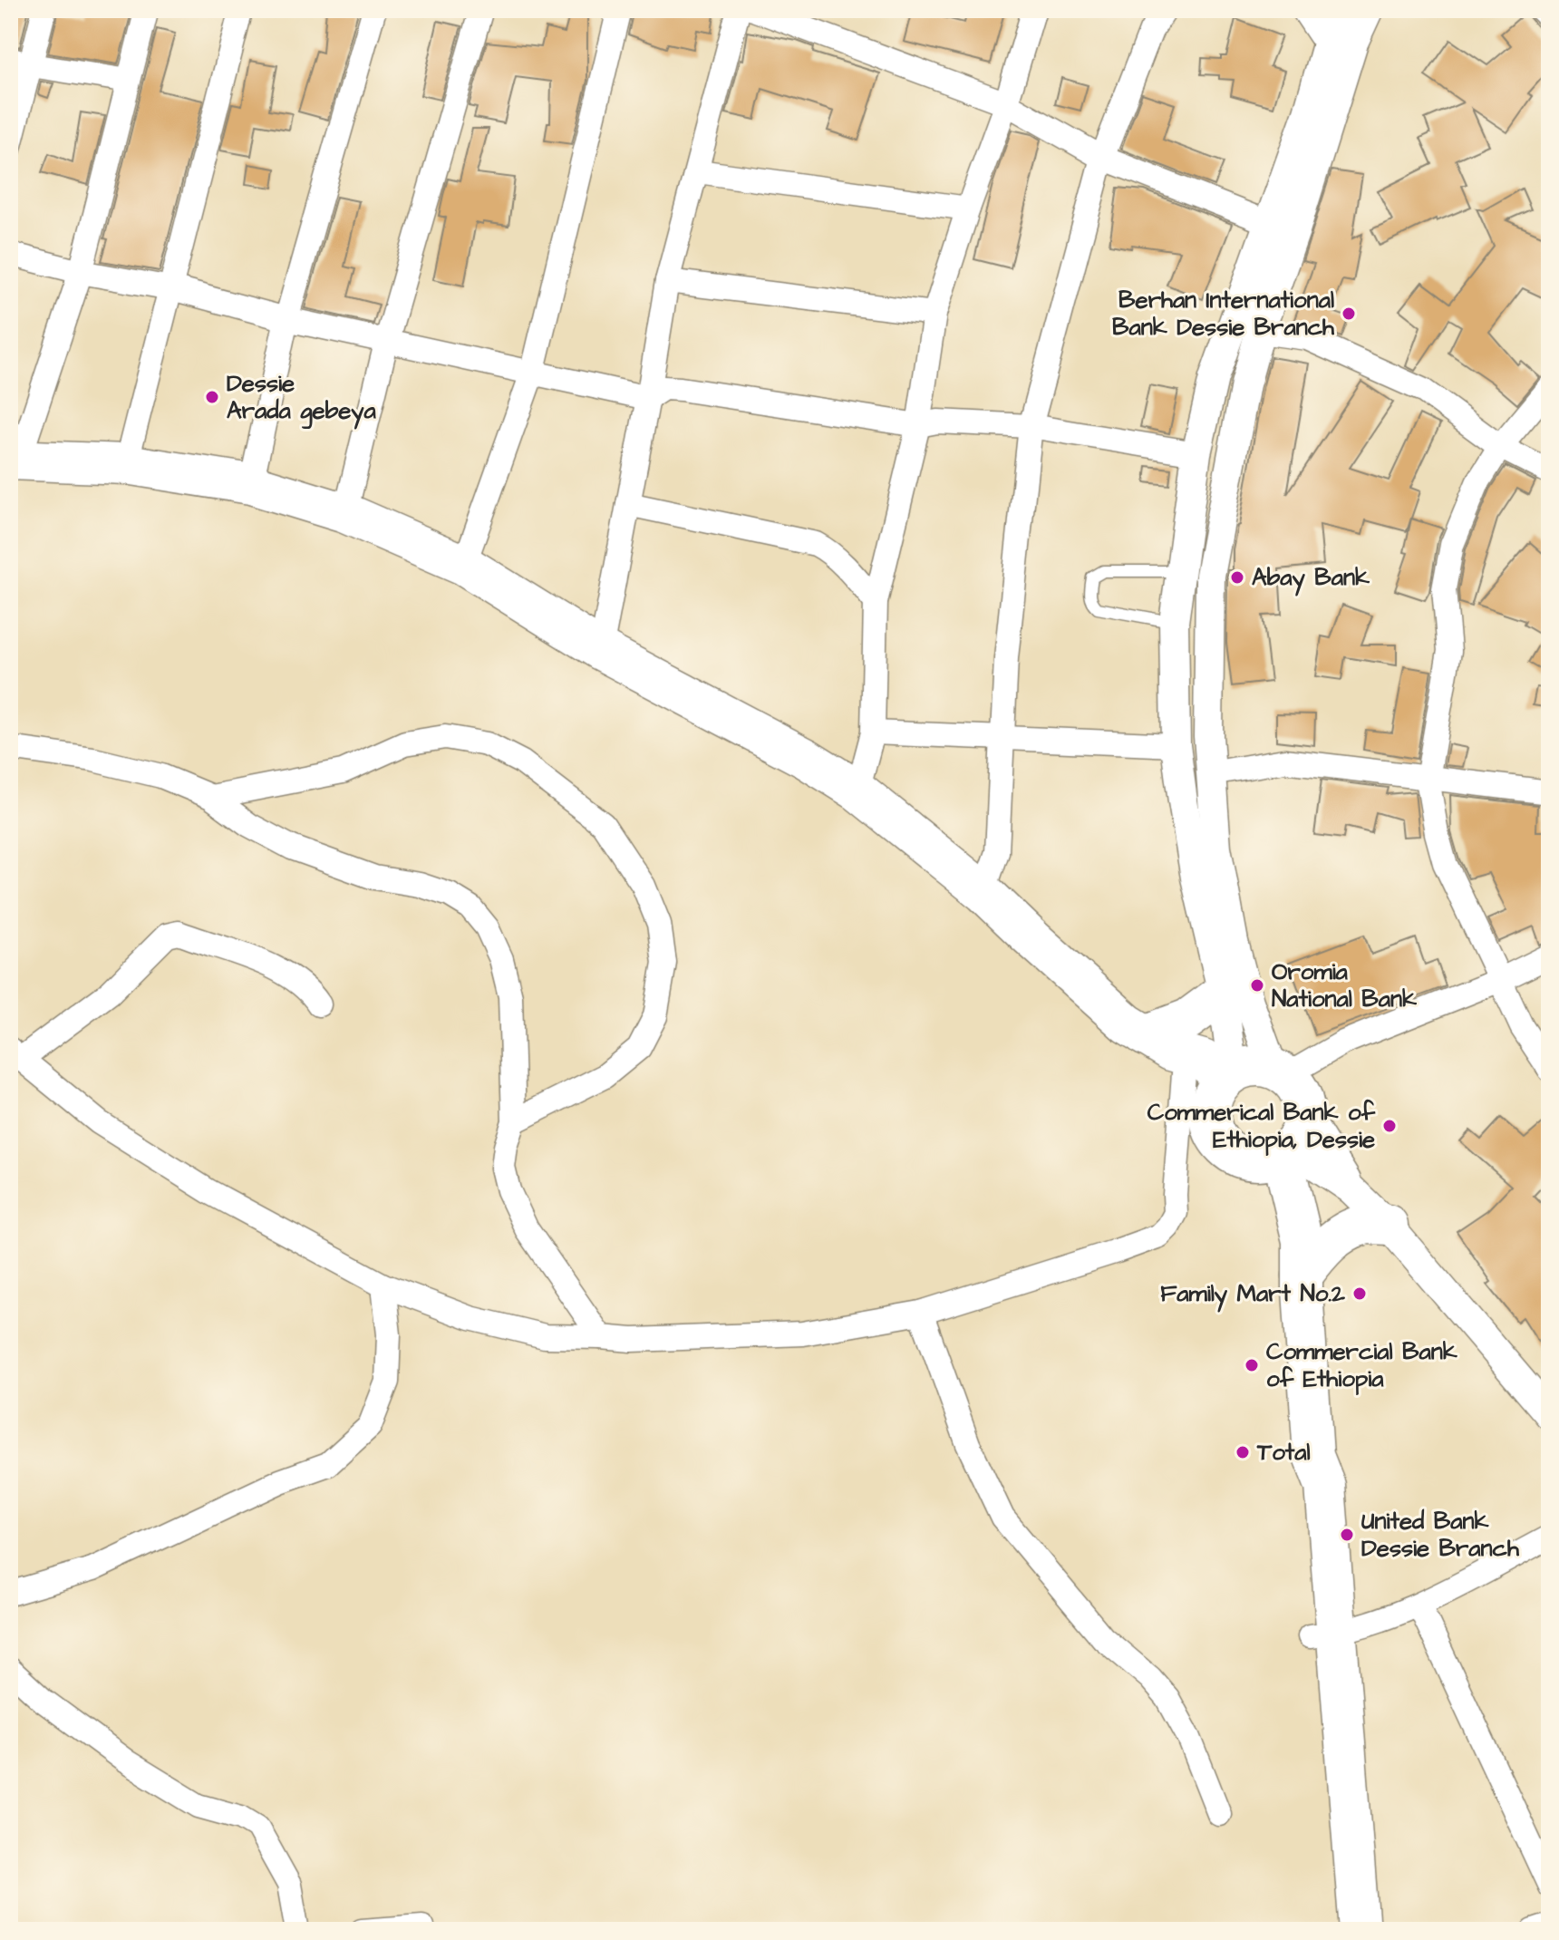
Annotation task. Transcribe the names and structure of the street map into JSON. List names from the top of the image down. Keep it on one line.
{"places":["Berhan International Bank Dessie Branch","Dessie Arada gebeya","Abay Bank","Oromia National Bank","Commerical Bank of Ethiopia, Dessie","Family Mart No.2","Commercial Bank of Ethiopia","Total","United Bank Dessie Branch"]}
